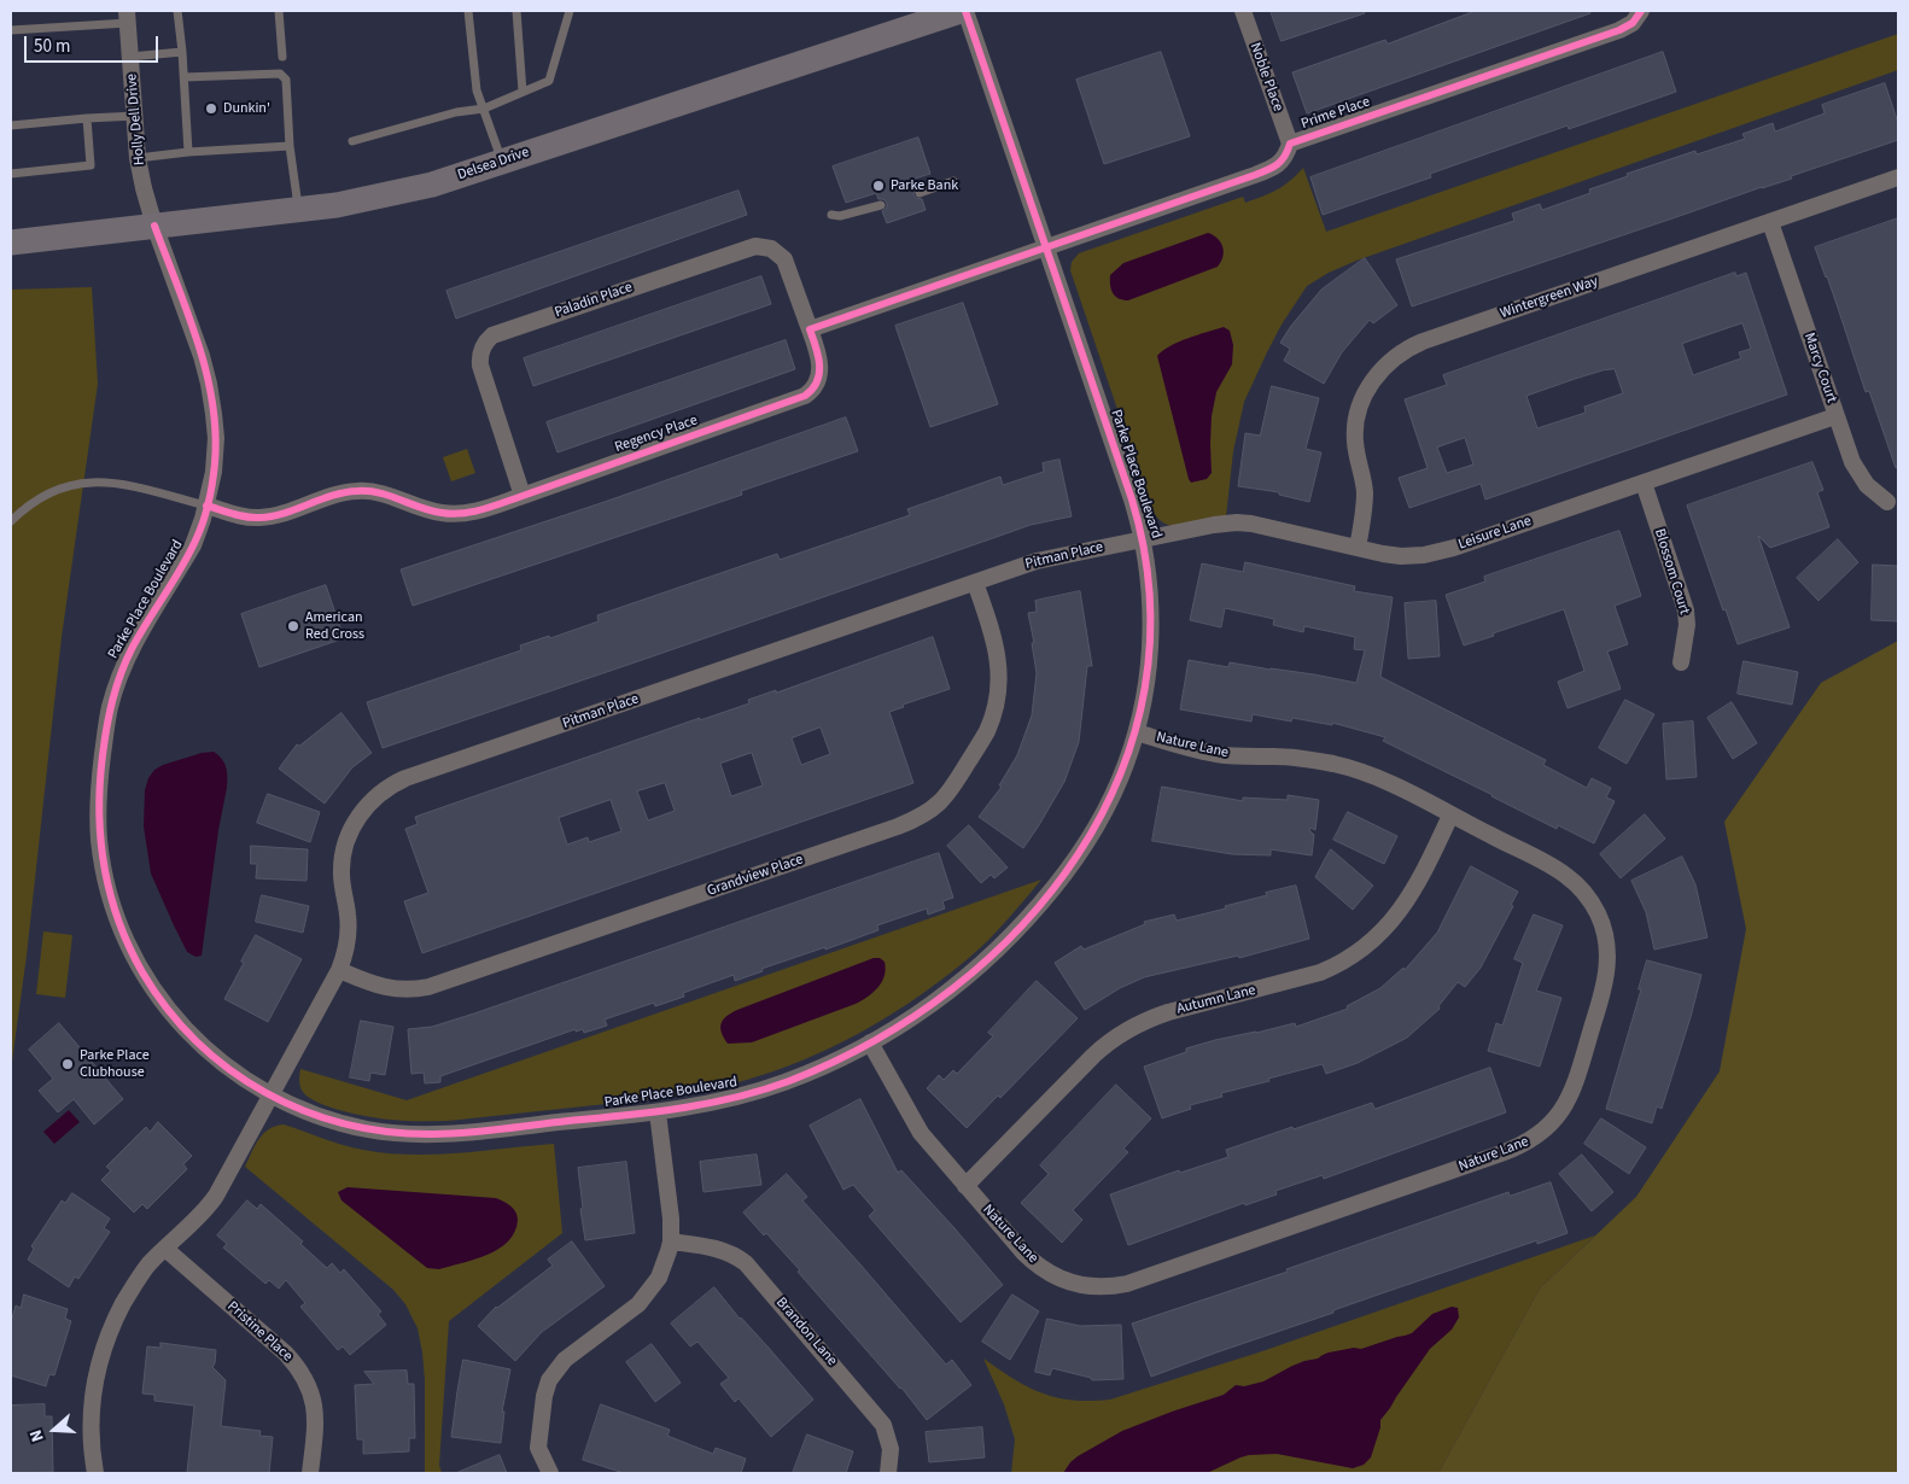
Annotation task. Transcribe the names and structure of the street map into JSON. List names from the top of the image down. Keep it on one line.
{"streets":{"main road":["Delsea Drive"],"street":["Noble Place","Prime Place","Holly Dell Drive","Wintergreen Way","Paladin Place","Marcy Court","Regency Place","Parke Place Boulevard","Leisure Lane","Pitman Place","Blossom Court","Nature Lane","Grandview Place","Autumn Lane","Pristine Place","Brandon Lane"]},"crossings":[["Noble Place","Prime Place"],["Prime Place","Parke Place Boulevard"],["Holly Dell Drive","Delsea Drive"],["Holly Dell Drive","Parke Place Boulevard"],["Delsea Drive","Parke Place Boulevard"],["Wintergreen Way","Marcy Court"],["Wintergreen Way","Leisure Lane"],["Paladin Place","Regency Place"],["Marcy Court","Leisure Lane"],["Regency Place","Parke Place Boulevard"],["Parke Place Boulevard","Leisure Lane"],["Parke Place Boulevard","Pitman Place"],["Parke Place Boulevard","Nature Lane"],["Leisure Lane","Pitman Place"],["Leisure Lane","Blossom Court"],["Pitman Place","Grandview Place"],["Nature Lane","Autumn Lane"]],"places":["Dunkin'","Parke Bank","American Red Cross","Parke Place Clubhouse"],"scale_bar":"50 m","north":"left"}
